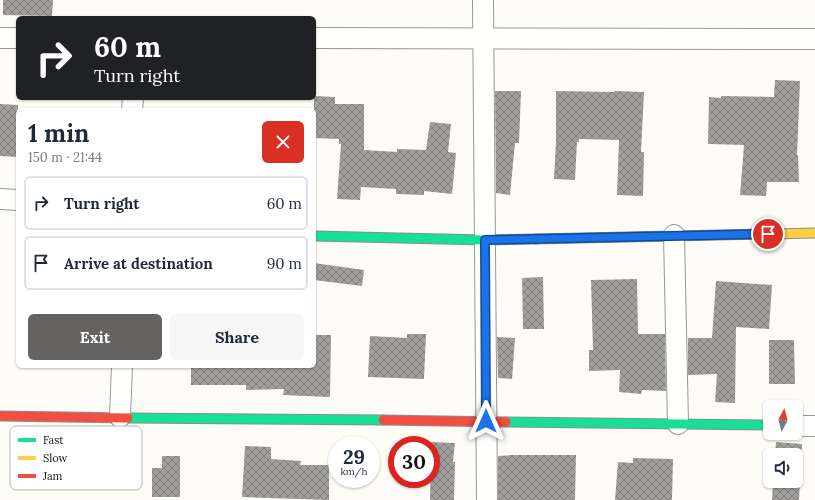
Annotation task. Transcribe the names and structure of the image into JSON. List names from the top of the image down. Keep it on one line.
{"legend":["Fast","Slow","Jam"],"north":"top","page":{"turn":["60 m","Turn right"],"heading":["1 min","150 m · 21:44"],"list":[{"name":"Turn right","value":"60 m"},{"name":"Arrive at destination","value":"90 m"}],"buttons":["Exit","Share"],"speed":"29 km/h","limit":"30"}}
